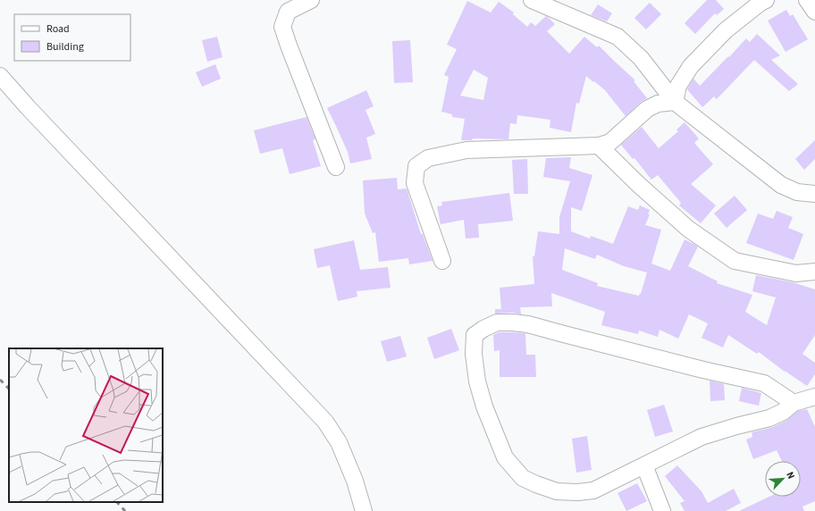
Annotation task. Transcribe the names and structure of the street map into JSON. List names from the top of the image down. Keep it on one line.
{"legend":["Road","Building"],"north":"top right"}
